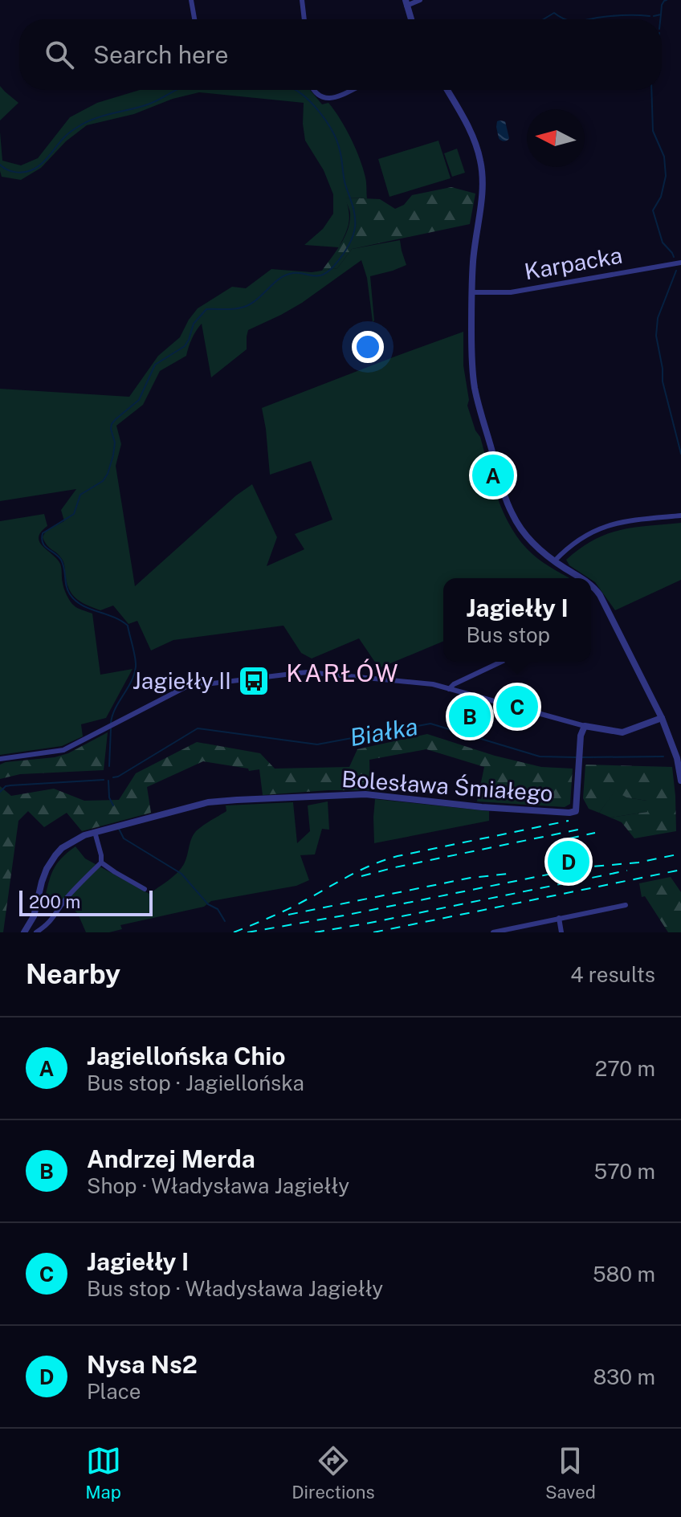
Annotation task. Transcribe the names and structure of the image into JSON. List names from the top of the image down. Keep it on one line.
{"streets":{"street":["Karpacka","Bolesława Śmiałego"]},"districts":["KARŁÓW"],"water":["Białka"],"places":{"bus stop":["Jagiełły II"]},"scale_bar":"200 m","north":"left","page":{"search":"Search here","pins":["A","C","B","D"],"popup":["Jagiełły I","Bus stop"],"scale":"200 m","heading":["Nearby","4 results"],"list":[{"mark":"A","name":"Jagiellońska Chio","note":"Bus stop · Jagiellońska","value":"270 m"},{"mark":"B","name":"Andrzej Merda","note":"Shop · Władysława Jagiełły","value":"570 m"},{"mark":"C","name":"Jagiełły I","note":"Bus stop · Władysława Jagiełły","value":"580 m"},{"mark":"D","name":"Nysa Ns2","note":"Place","value":"830 m"}],"nav":["Map","Directions","Saved"]}}
